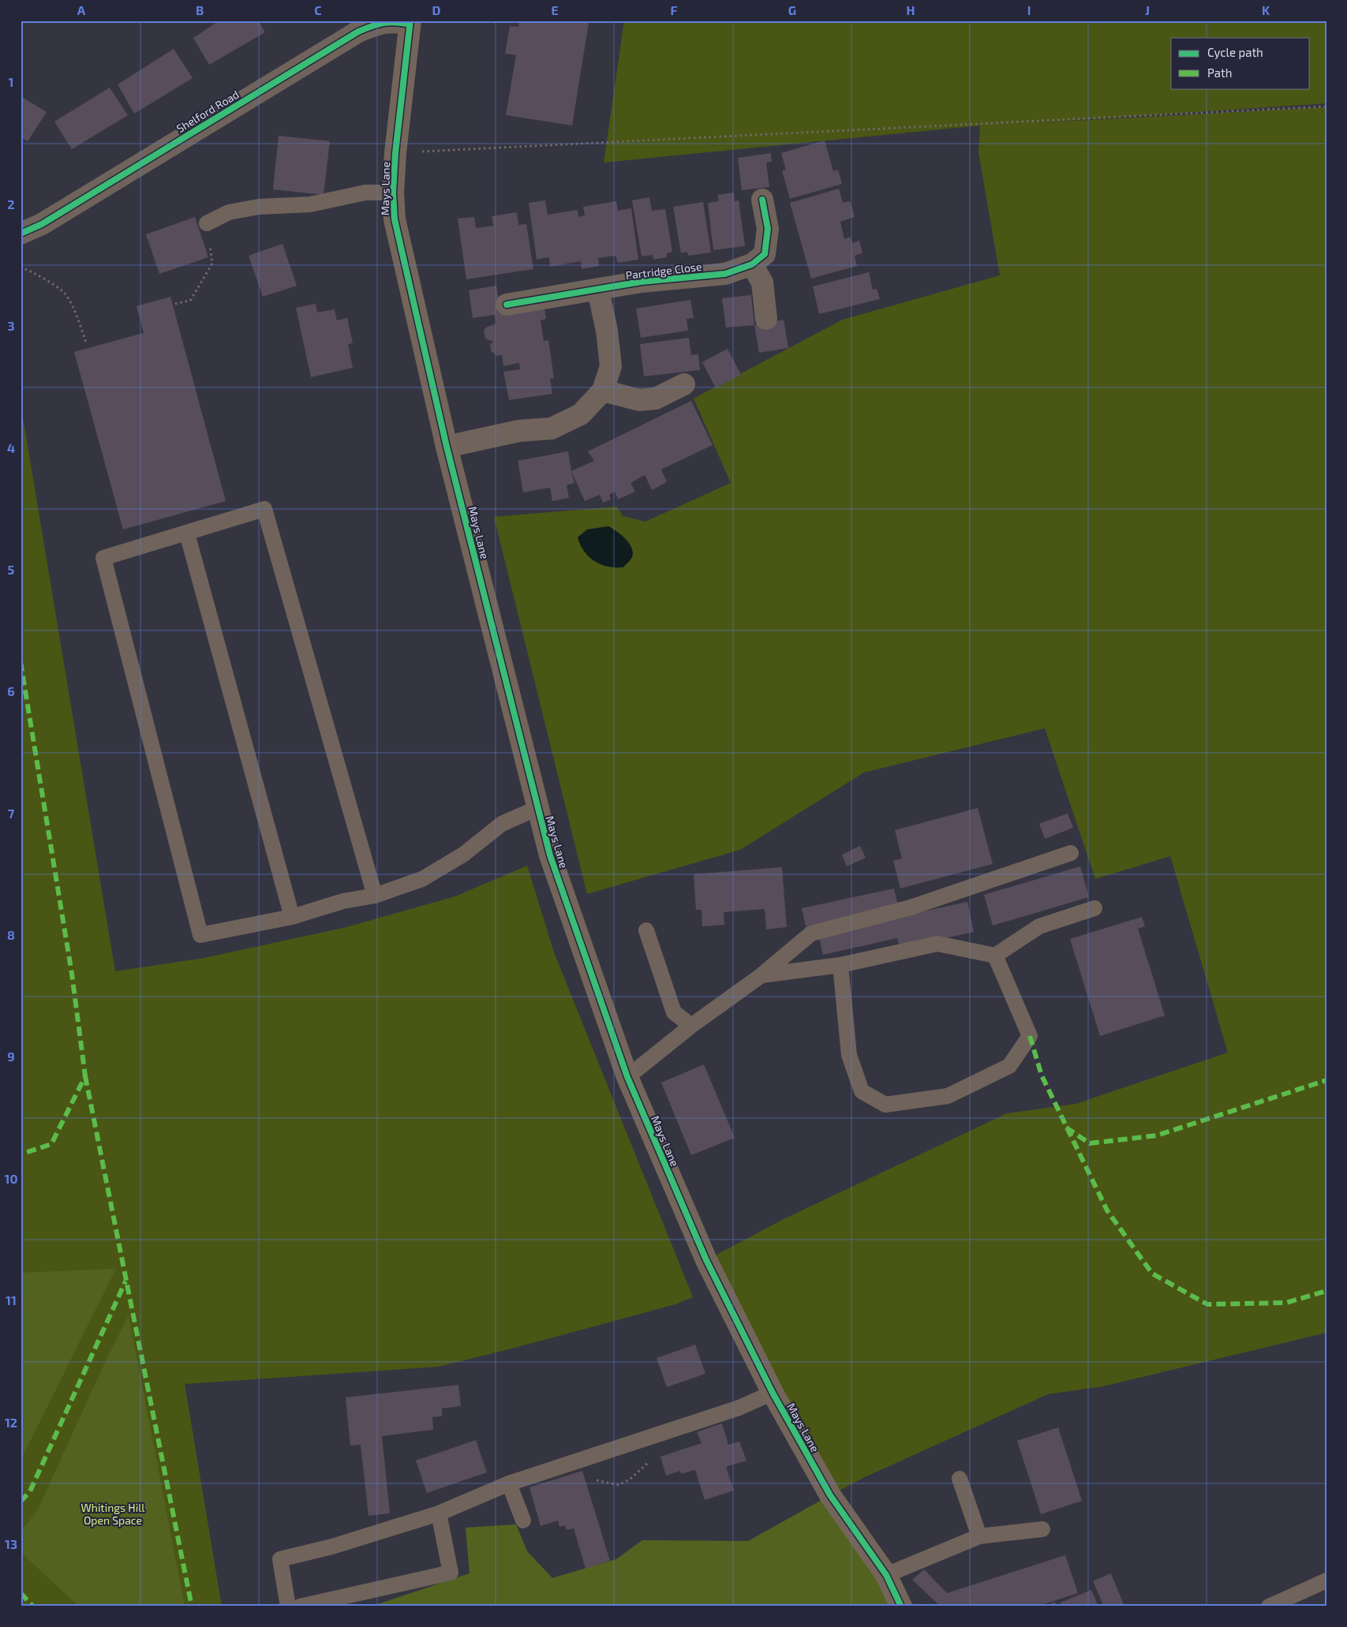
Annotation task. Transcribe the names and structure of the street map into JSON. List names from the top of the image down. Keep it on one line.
{"streets":{"street":["Shelford Road","Mays Lane","Partridge Close"]},"crossings":[["Shelford Road","Mays Lane"]],"parks":["Whitings Hill Open Space"],"legend":["Cycle path","Path"],"grid":{"columns":["A","B","C","D","E","F","G","H","I","J","K"],"rows":["1","2","3","4","5","6","7","8","9","10","11","12","13"]}}
